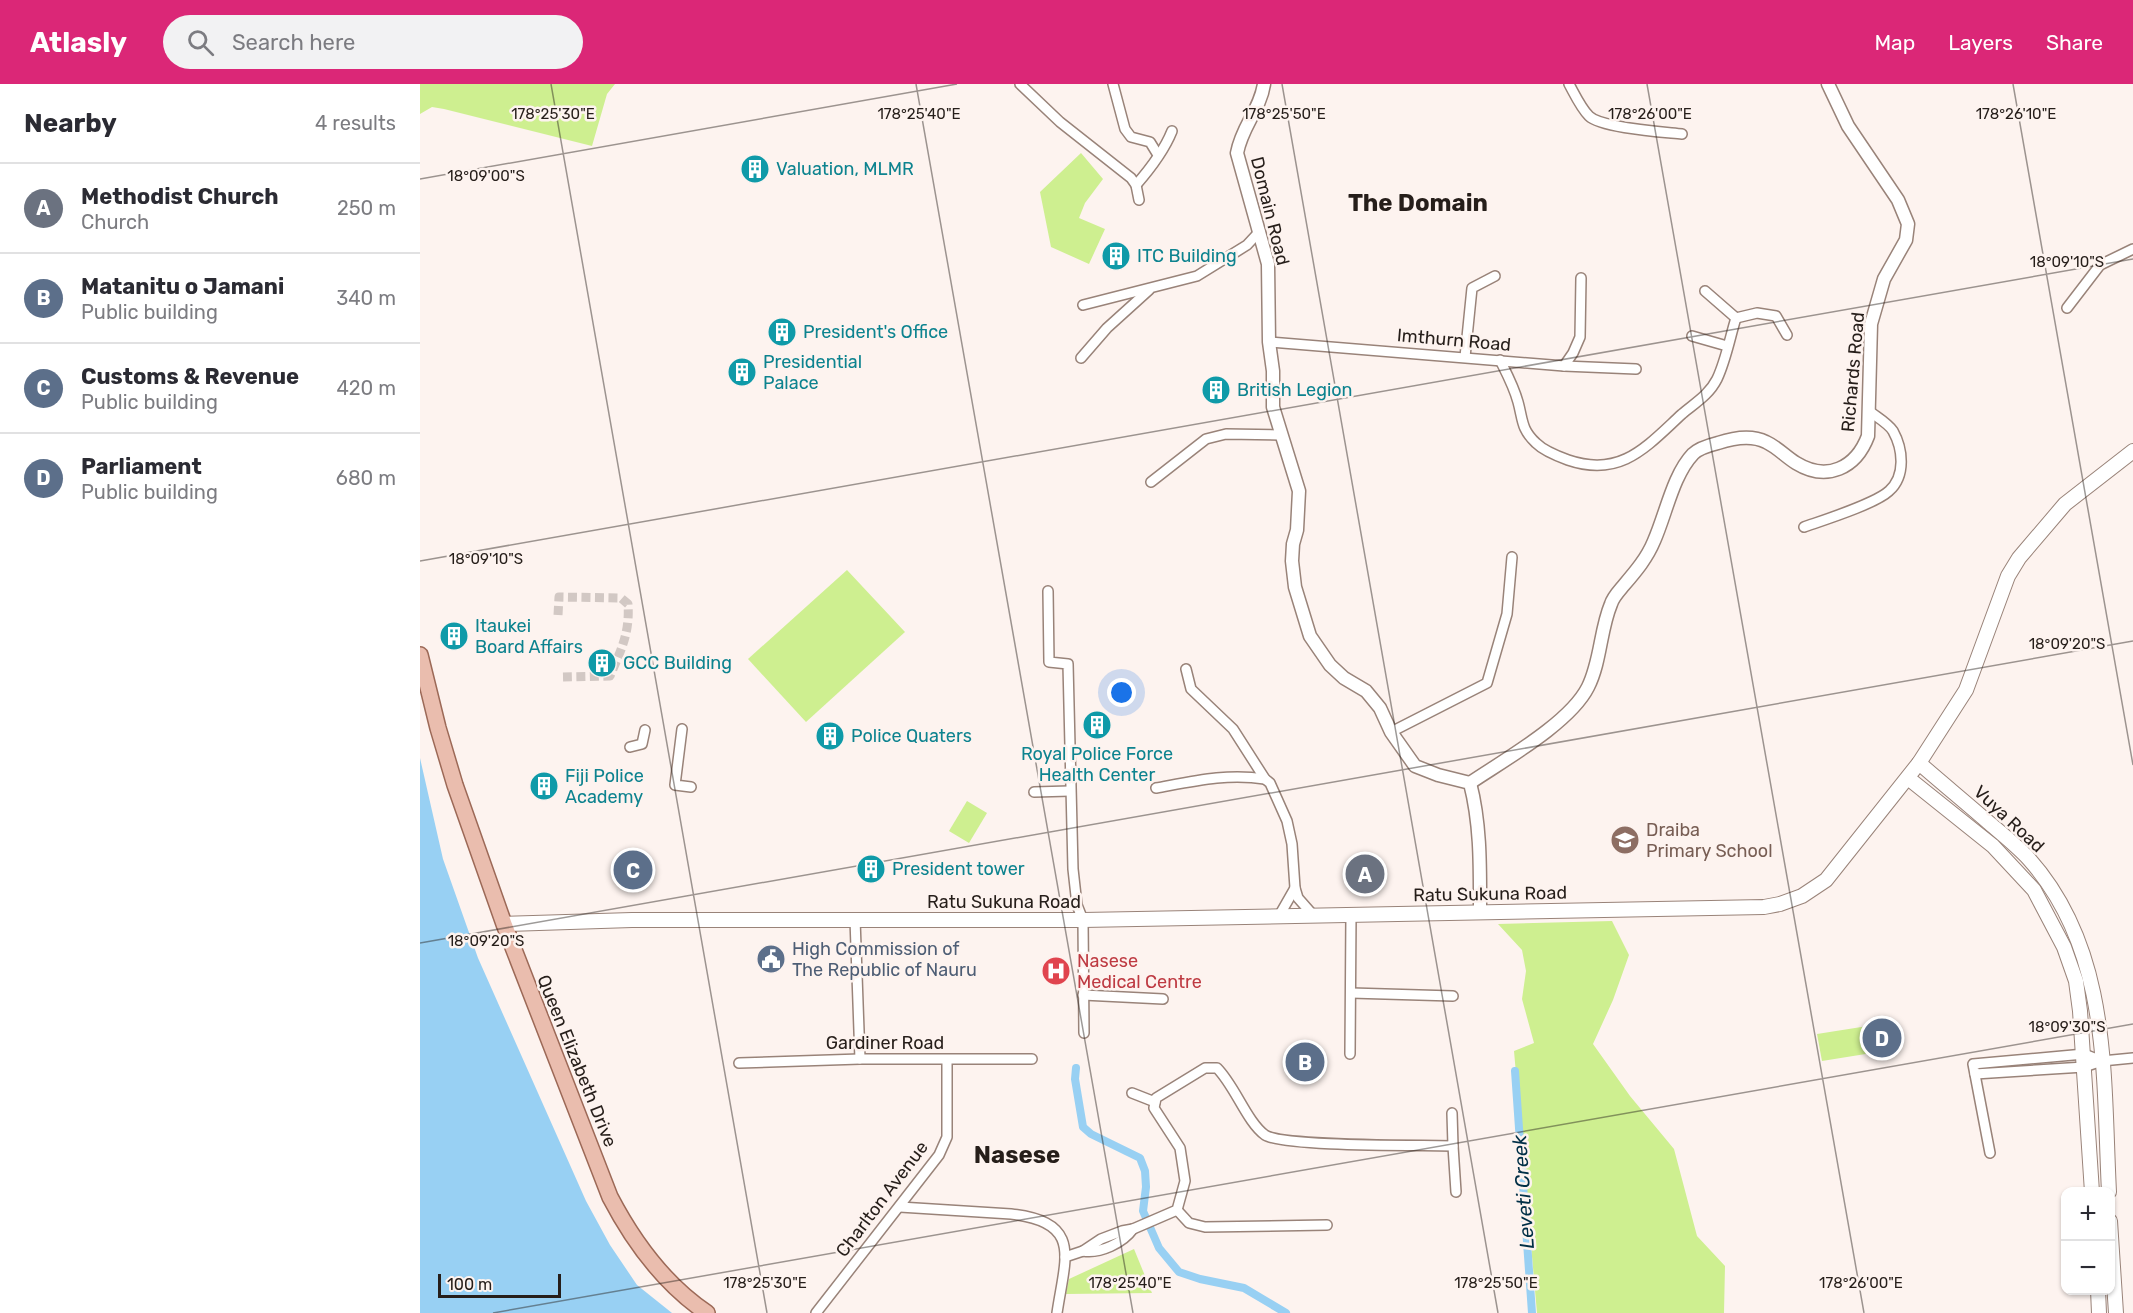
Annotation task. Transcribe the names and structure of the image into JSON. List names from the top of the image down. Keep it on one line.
{"streets":{"main road":["Vuya Road","Ratu Sukuna Road","Queen Elizabeth Drive"],"street":["Domain Road","Imthurn Road","Richards Road","Gardiner Road","Charlton Avenue"]},"crossings":[["Domain Road","Imthurn Road"],["Domain Road","Richards Road"],["Vuya Road","Ratu Sukuna Road"],["Ratu Sukuna Road","Queen Elizabeth Drive"],["Gardiner Road","Charlton Avenue"]],"districts":["The Domain","Nasese"],"water":["Leveti Creek"],"places":{"building":["Valuation, MLMR","ITC Building","President's Office","Presidential Palace","British Legion","Itaukei Board Affairs","GCC Building","Royal Police Force Health Center","Police Quaters","Fiji Police Academy","President tower"],"school or university":["Draiba Primary School"],"public building":["High Commission of The Republic of Nauru"],"hospital":["Nasese Medical Centre"]},"scale_bar":"100 m","page":{"header":"Atlasly","search":"Search here","nav":["Map","Layers","Share"],"heading":["Nearby","4 results"],"list":[{"mark":"A","name":"Methodist Church","note":"Church","value":"250 m"},{"mark":"B","name":"Matanitu o Jamani","note":"Public building","value":"340 m"},{"mark":"C","name":"Customs & Revenue","note":"Public building","value":"420 m"},{"mark":"D","name":"Parliament","note":"Public building","value":"680 m"}],"pins":["C","A","D","B"],"map_buttons":["+","−"],"scale":"100 m"},"coordinates":["178°25'30\"E","178°25'40\"E","178°25'50\"E","178°26'10\"E","178°26'00\"E","18°09'00\"S","18°09'10\"S","18°09'20\"S","18°09'30\"S"]}
